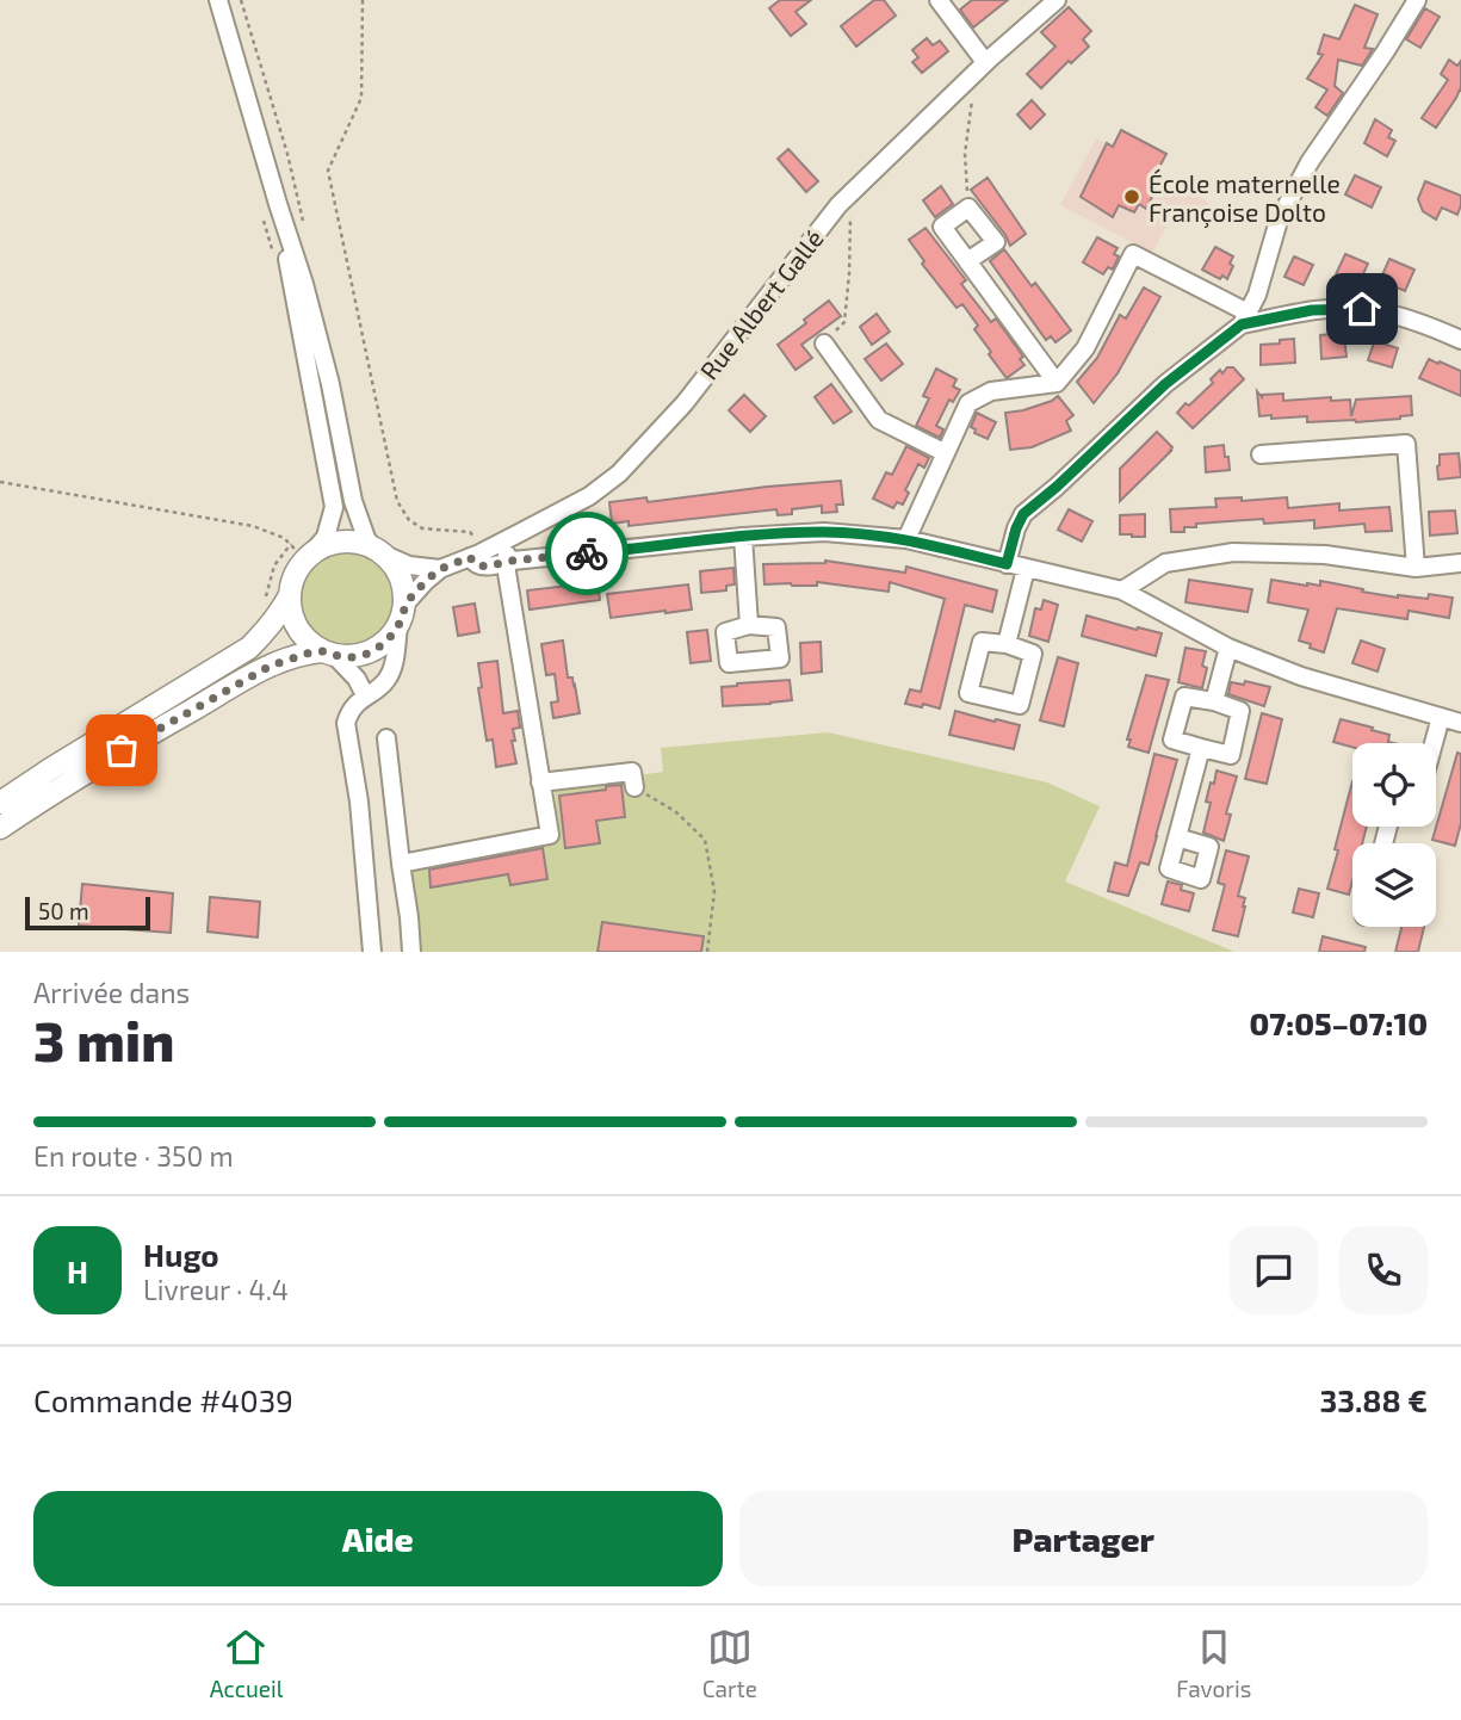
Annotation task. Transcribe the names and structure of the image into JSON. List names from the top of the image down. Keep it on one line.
{"streets":{"street":["Rue Albert Gallé"]},"places":["École maternelle Françoise Dolto"],"scale_bar":"50 m","page":{"scale":"50 m","heading":["3 min","Arrivée dans","07:05–07:10"],"panel":["Hugo","Livreur · 4.4","Commande #4039","33.88 €"],"bar":"En route · 350 m","round":"H","buttons":["Aide","Partager"],"tabs":["Accueil","Carte","Favoris"]}}
